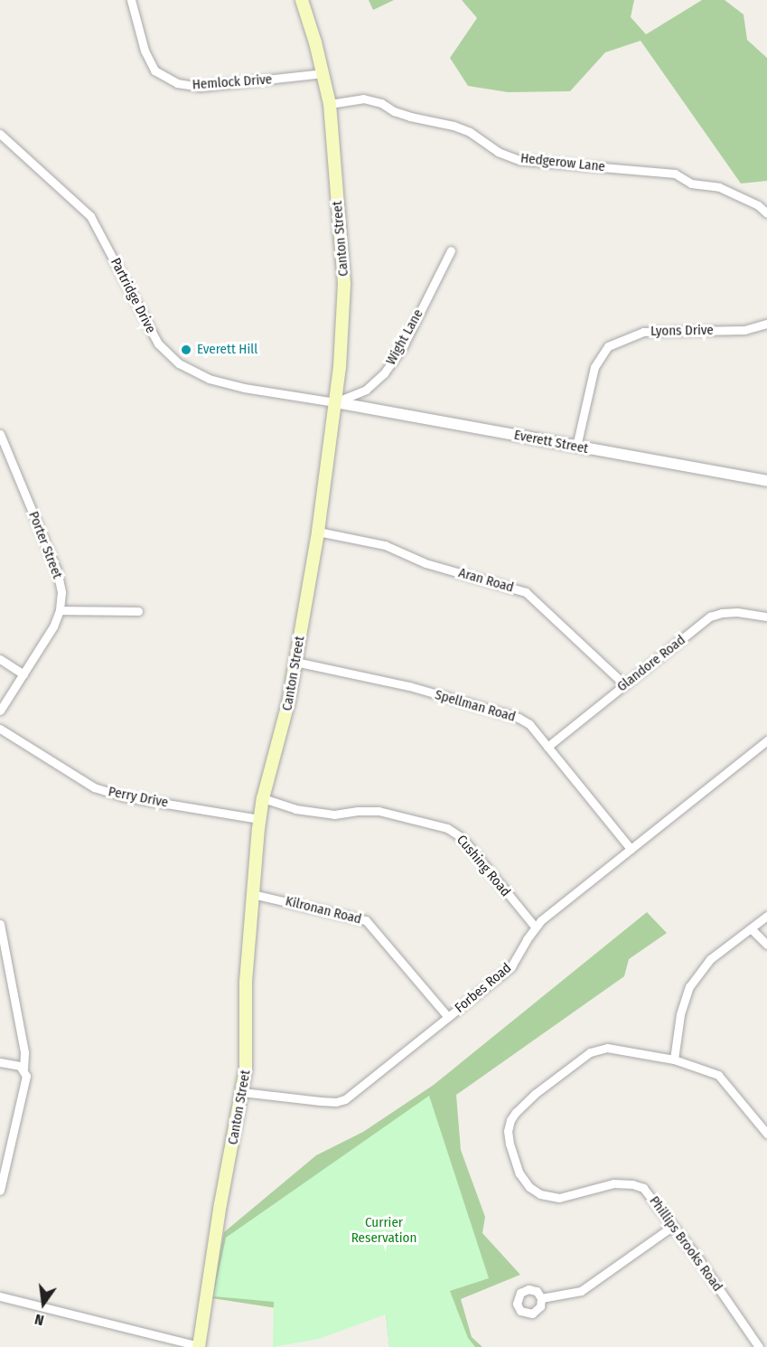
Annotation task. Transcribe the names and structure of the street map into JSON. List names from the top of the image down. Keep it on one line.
{"streets":{"main road":["Canton Street"],"street":["Hemlock Drive","Hedgerow Lane","Partridge Drive","Lyons Drive","Wight Lane","Everett Street","Porter Street","Aran Road","Glandore Road","Spellman Road","Perry Drive","Cushing Road","Kilronan Road","Forbes Road","Phillips Brooks Road"]},"crossings":[["Hemlock Drive","Canton Street"],["Hedgerow Lane","Canton Street"],["Canton Street","Partridge Drive"],["Canton Street","Wight Lane"],["Canton Street","Everett Street"],["Canton Street","Aran Road"],["Canton Street","Spellman Road"],["Canton Street","Perry Drive"],["Canton Street","Cushing Road"],["Canton Street","Kilronan Road"],["Canton Street","Forbes Road"],["Partridge Drive","Wight Lane"],["Partridge Drive","Everett Street"],["Lyons Drive","Everett Street"],["Wight Lane","Everett Street"],["Aran Road","Glandore Road"],["Glandore Road","Spellman Road"],["Spellman Road","Forbes Road"],["Cushing Road","Forbes Road"],["Kilronan Road","Forbes Road"]],"parks":["Currier Reservation"],"places":["Everett Hill"],"north":"bottom"}
